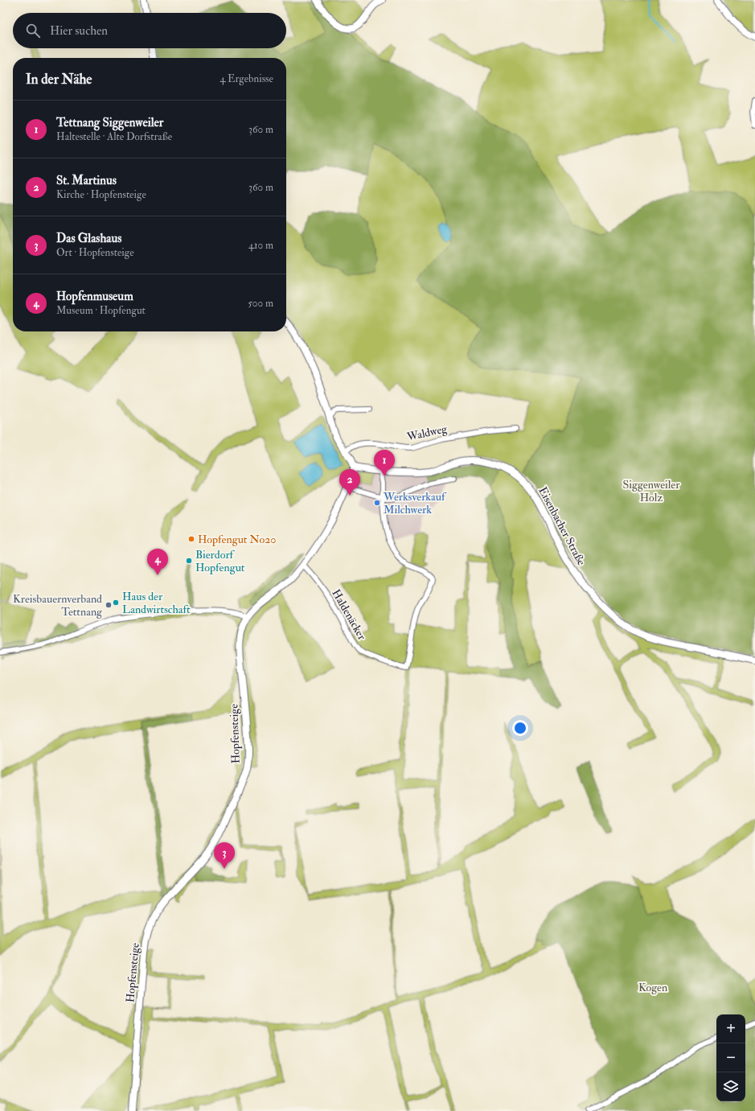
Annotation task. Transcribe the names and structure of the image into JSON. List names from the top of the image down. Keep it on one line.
{"streets":{"street":["Waldweg","Eisenbacher Straße","Haldenäcker","Hopfensteige"]},"crossings":[["Eisenbacher Straße","Hopfensteige"],["Haldenäcker","Hopfensteige"]],"parks":["Siggenweiler Holz","Kogen"],"places":["Werksverkauf Milchwerk","Hopfengut No20","Bierdorf Hopfengut","Haus der Landwirtschaft","Kreisbauernverband Tettnang"],"page":{"search":"Hier suchen","heading":["In der Nähe","4 Ergebnisse"],"list":[{"mark":"1","name":"Tettnang Siggenweiler","note":"Haltestelle · Alte Dorfstraße","value":"360 m"},{"mark":"2","name":"St. Martinus","note":"Kirche · Hopfensteige","value":"360 m"},{"mark":"3","name":"Das Glashaus","note":"Ort · Hopfensteige","value":"410 m"},{"mark":"4","name":"Hopfenmuseum","note":"Museum · Hopfengut","value":"500 m"}],"pins":["1","2","4","3"],"map_buttons":["+","−"]}}
